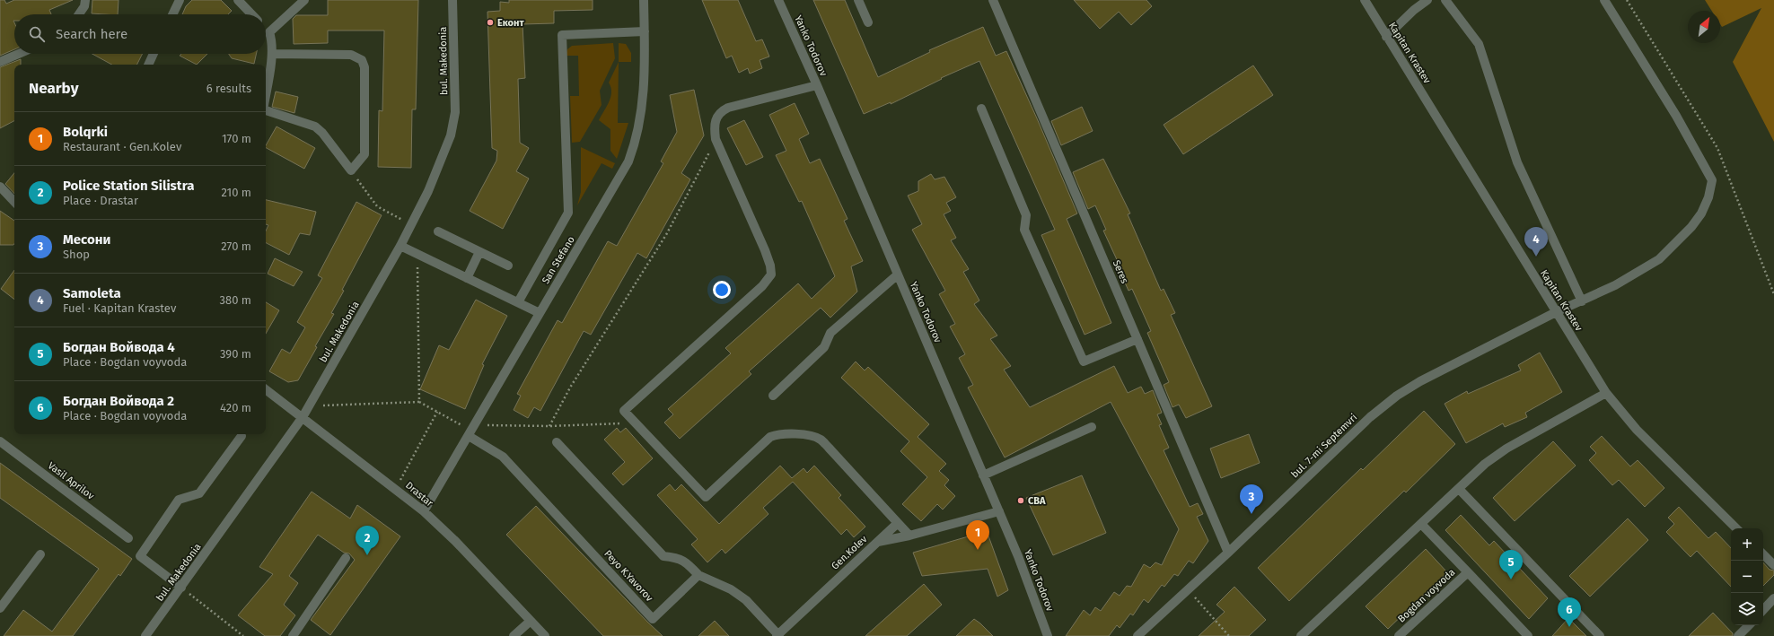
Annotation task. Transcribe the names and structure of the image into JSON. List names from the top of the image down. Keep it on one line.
{"streets":{"street":["Yanko Todorov","Kapitan Krastev","bul. Makedonia","San Stefano","Seres","bul. 7-mi Septemvri","Vasil Aprilov","Drastar","Gen.Kolev","Peyo K.Yavorov","Bogdan voyvoda"]},"crossings":[["Yanko Todorov","Gen.Kolev"],["Kapitan Krastev","bul. 7-mi Septemvri"],["bul. Makedonia","Drastar"],["San Stefano","Drastar"],["San Stefano","Peyo K.Yavorov"],["Seres","bul. 7-mi Septemvri"]],"places":["Еконт","CBA"],"north":"top right","page":{"search":"Search here","heading":["Nearby","6 results"],"list":[{"mark":"1","name":"Bolqrki","note":"Restaurant · Gen.Kolev","value":"170 m"},{"mark":"2","name":"Police Station Silistra","note":"Place · Drastar","value":"210 m"},{"mark":"3","name":"Месони","note":"Shop","value":"270 m"},{"mark":"4","name":"Samoleta","note":"Fuel · Kapitan Krastev","value":"380 m"},{"mark":"5","name":"Богдан Войвода 4","note":"Place · Bogdan voyvoda","value":"390 m"},{"mark":"6","name":"Богдан Войвода 2","note":"Place · Bogdan voyvoda","value":"420 m"}],"pins":["4","3","1","2","5","6"],"map_buttons":["+","−"]}}
